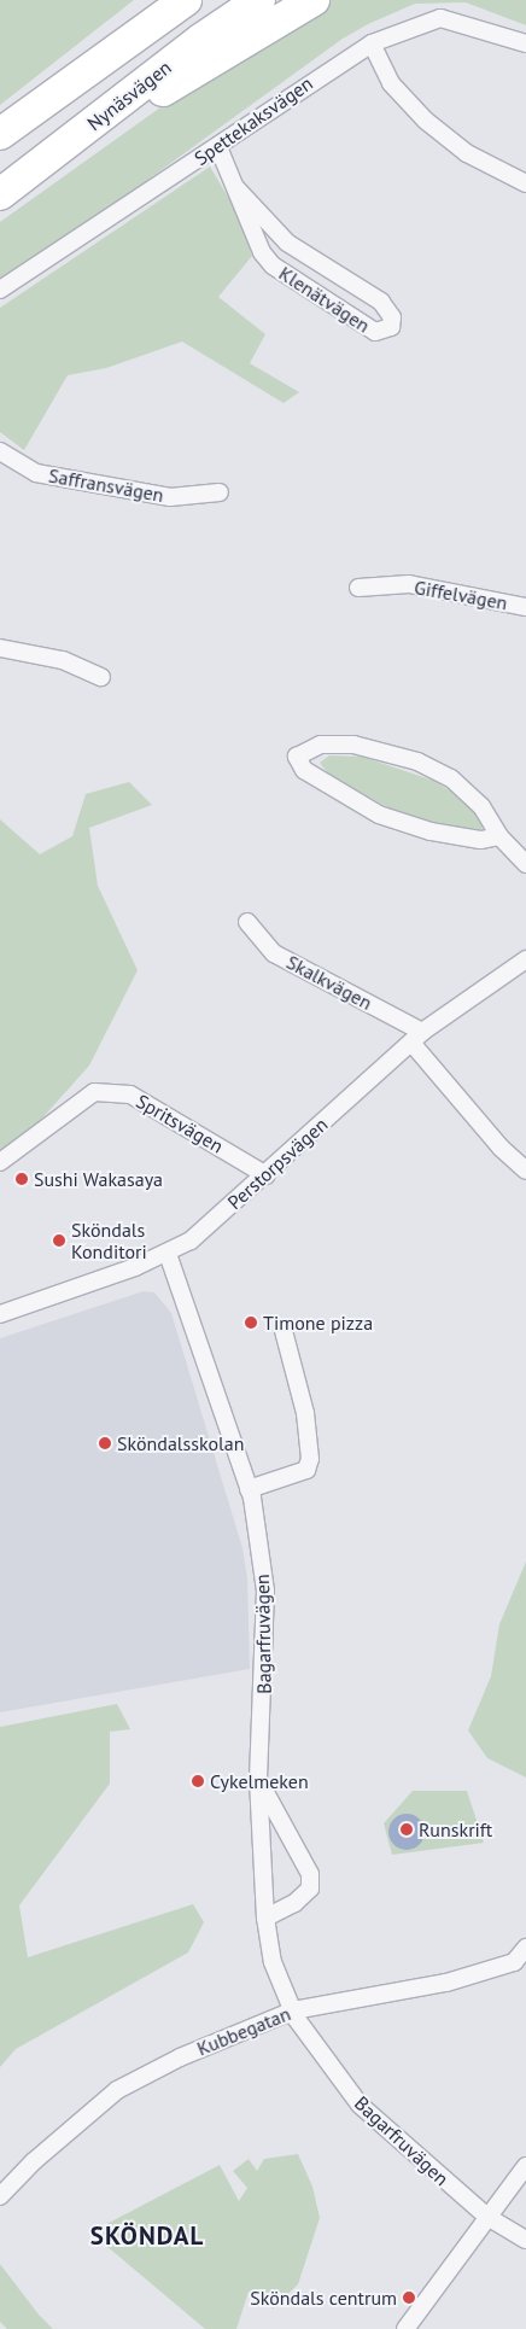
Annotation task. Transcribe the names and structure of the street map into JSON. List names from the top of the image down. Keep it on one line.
{"streets":{"highway":["Nynäsvägen"],"street":["Spettekaksvägen","Klenätvägen","Saffransvägen","Giffelvägen","Skalkvägen","Spritsvägen","Perstorpsvägen","Bagarfruvägen","Kubbegatan"]},"crossings":[["Spettekaksvägen","Klenätvägen"],["Skalkvägen","Perstorpsvägen"],["Spritsvägen","Perstorpsvägen"],["Perstorpsvägen","Bagarfruvägen"],["Bagarfruvägen","Kubbegatan"]],"districts":["SKÖNDAL"],"places":["Sushi Wakasaya","Sköndals Konditori","Timone pizza","Sköndalsskolan","Cykelmeken","Runskrift","Sköndals centrum"]}
